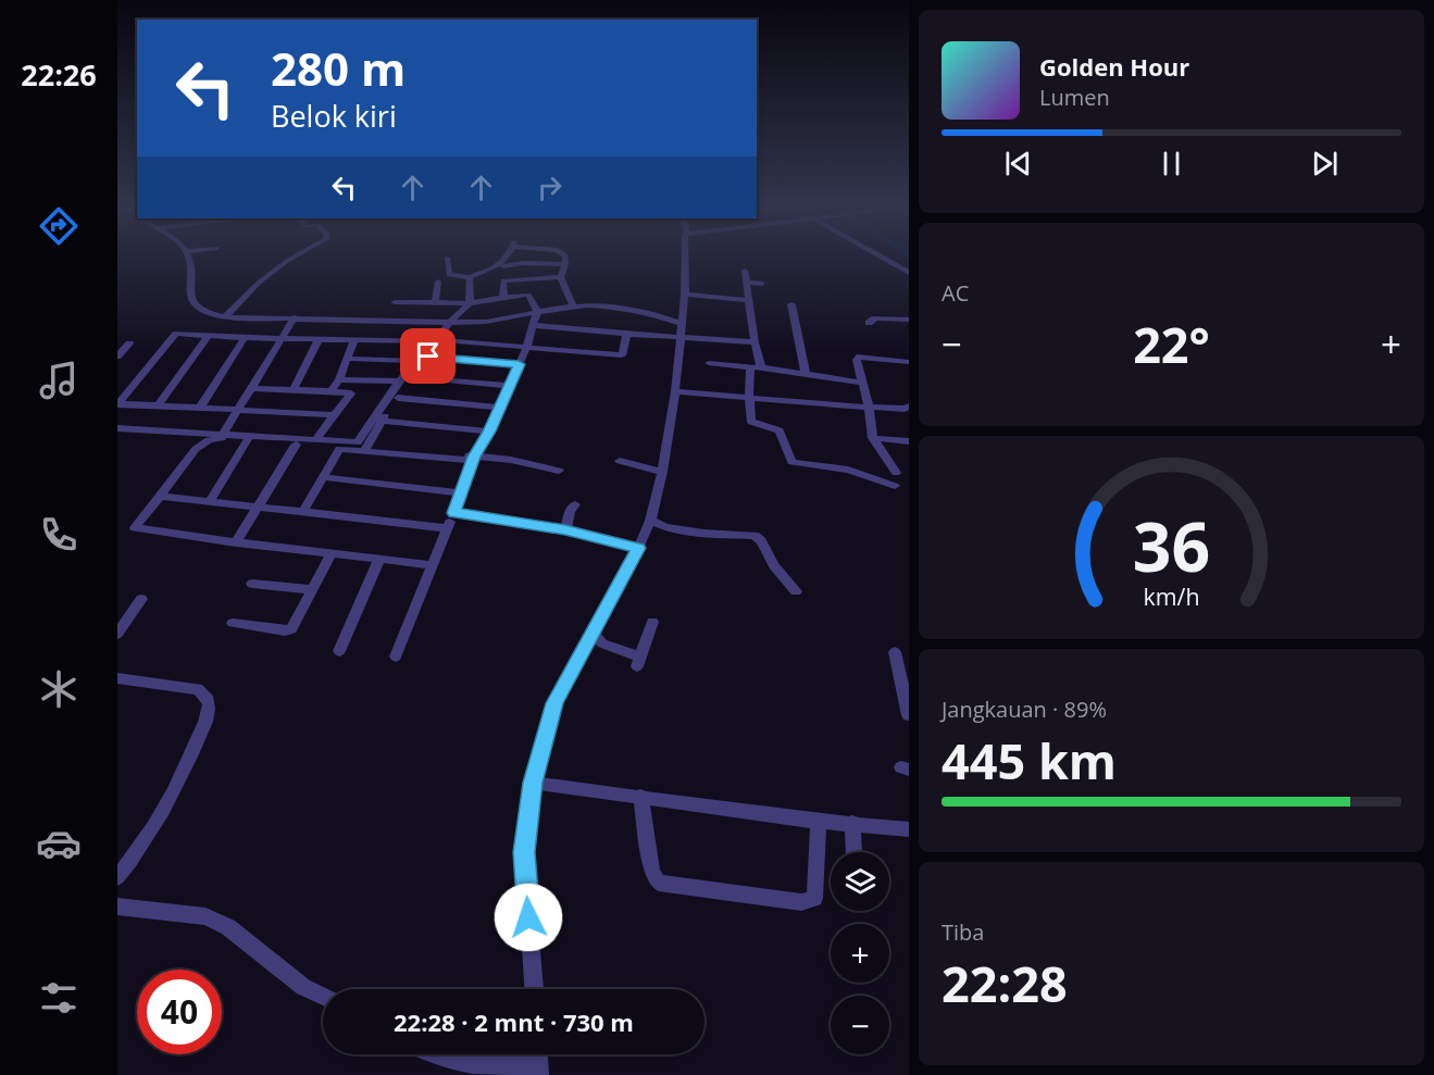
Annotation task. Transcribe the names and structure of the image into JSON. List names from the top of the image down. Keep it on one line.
{"page":{"tabs":"22:26","turn":["280 m","Belok kiri"],"song":["Golden Hour","Lumen"],"tile":["AC",["Jangkauan · 89%","445 km"],["Tiba","22:28"]],"heat":["−","22°","+"],"map_buttons":["+","−"],"limit":"40","trip":"22:28 · 2 mnt · 730 m","gauge":["36","km/h"]}}
